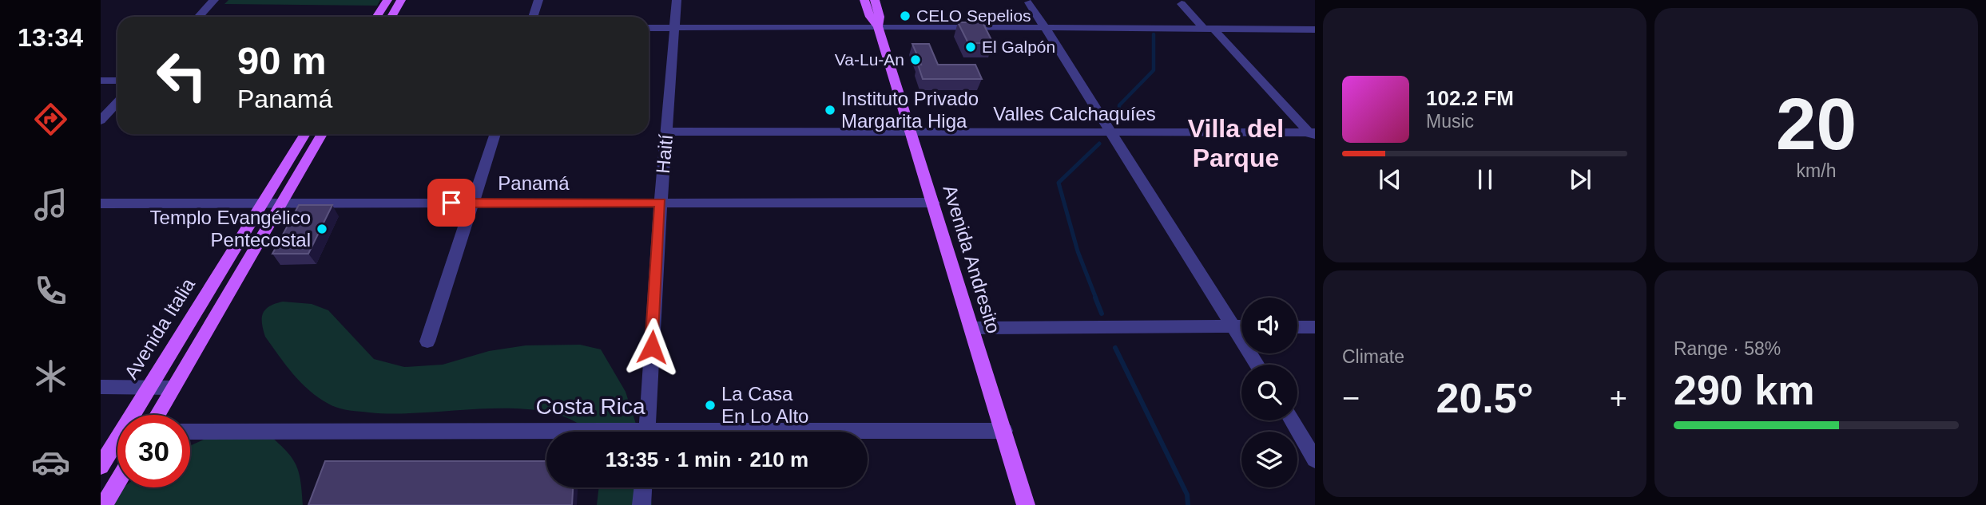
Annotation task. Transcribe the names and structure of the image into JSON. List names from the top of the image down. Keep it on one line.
{"streets":{"main road":["Avenida Andresito","Avenida Italia"],"street":["Valles Calchaquíes","Haití","Panamá","Costa Rica"]},"crossings":[["Valles Calchaquíes","Haití"],["Valles Calchaquíes","Avenida Andresito"],["Haití","Panamá"],["Panamá","Avenida Andresito"],["Panamá","Avenida Italia"],["Avenida Andresito","Costa Rica"]],"districts":["Villa del Parque"],"places":["CELO Sepelios","El Galpón","Va-Lu-An","Instituto Privado Margarita Higa","Templo Evangélico Pentecostal","La Casa En Lo Alto"],"page":{"tabs":"13:34","tile":[["20","km/h"],"Climate",["Range · 58%","290 km"]],"turn":["90 m","Panamá"],"song":["102.2 FM","Music"],"heat":["−","20.5°","+"],"limit":"30","trip":"13:35 · 1 min · 210 m"}}
